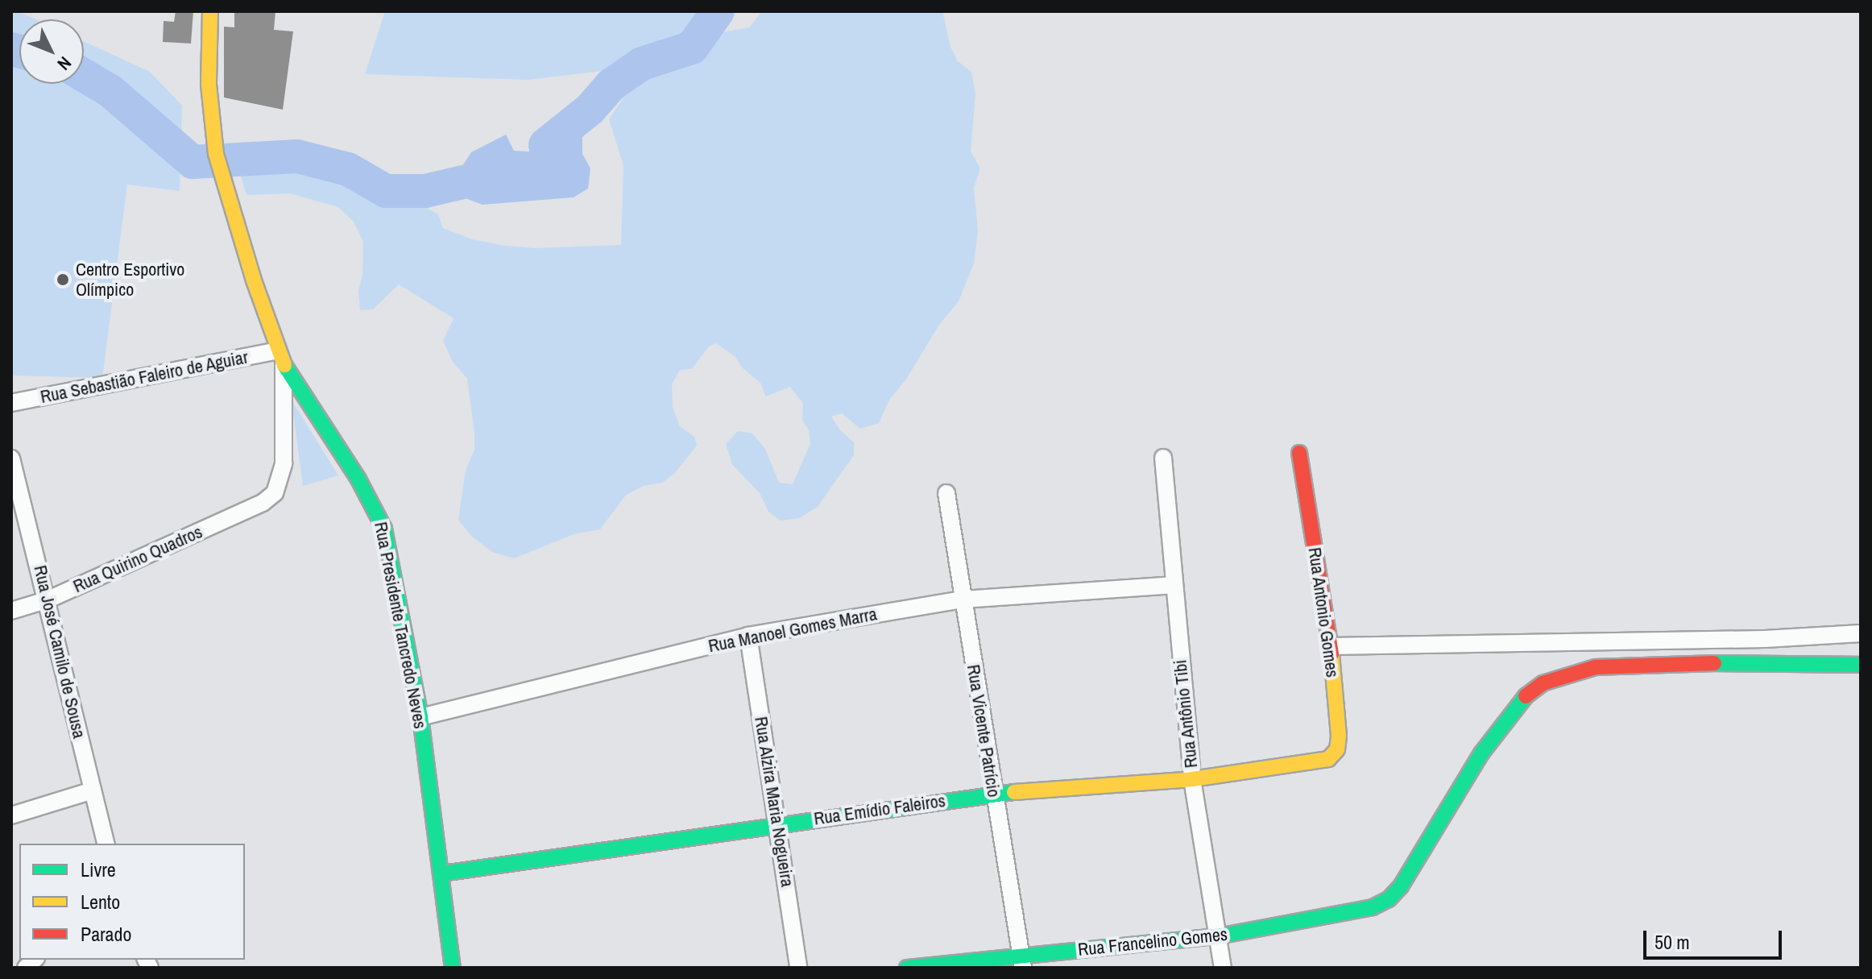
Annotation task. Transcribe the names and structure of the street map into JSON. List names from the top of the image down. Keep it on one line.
{"streets":{"street":["Rua Sebastião Faleiro de Aguiar","Rua Quirino Quadros","Rua Antonio Gomes","Rua Presidente Tancredo Neves","Rua Manoel Gomes Marra","Rua José Camilo de Sousa","Rua Antônio Tibi","Rua Vicente Patrício","Rua Alzira Maria Nogueira","Rua Emídio Faleiros","Rua Francelino Gomes"]},"crossings":[["Rua Sebastião Faleiro de Aguiar","Rua Quirino Quadros"],["Rua Sebastião Faleiro de Aguiar","Rua Presidente Tancredo Neves"],["Rua Quirino Quadros","Rua Presidente Tancredo Neves"],["Rua Quirino Quadros","Rua José Camilo de Sousa"],["Rua Antonio Gomes","Rua Emídio Faleiros"],["Rua Presidente Tancredo Neves","Rua Manoel Gomes Marra"],["Rua Presidente Tancredo Neves","Rua Emídio Faleiros"],["Rua Manoel Gomes Marra","Rua Antônio Tibi"],["Rua Manoel Gomes Marra","Rua Vicente Patrício"],["Rua Manoel Gomes Marra","Rua Alzira Maria Nogueira"],["Rua Antônio Tibi","Rua Emídio Faleiros"],["Rua Antônio Tibi","Rua Francelino Gomes"],["Rua Vicente Patrício","Rua Emídio Faleiros"],["Rua Vicente Patrício","Rua Francelino Gomes"],["Rua Alzira Maria Nogueira","Rua Emídio Faleiros"]],"places":["Centro Esportivo Olímpico"],"legend":["Livre","Lento","Parado"],"scale_bar":"50 m","north":"bottom right"}
